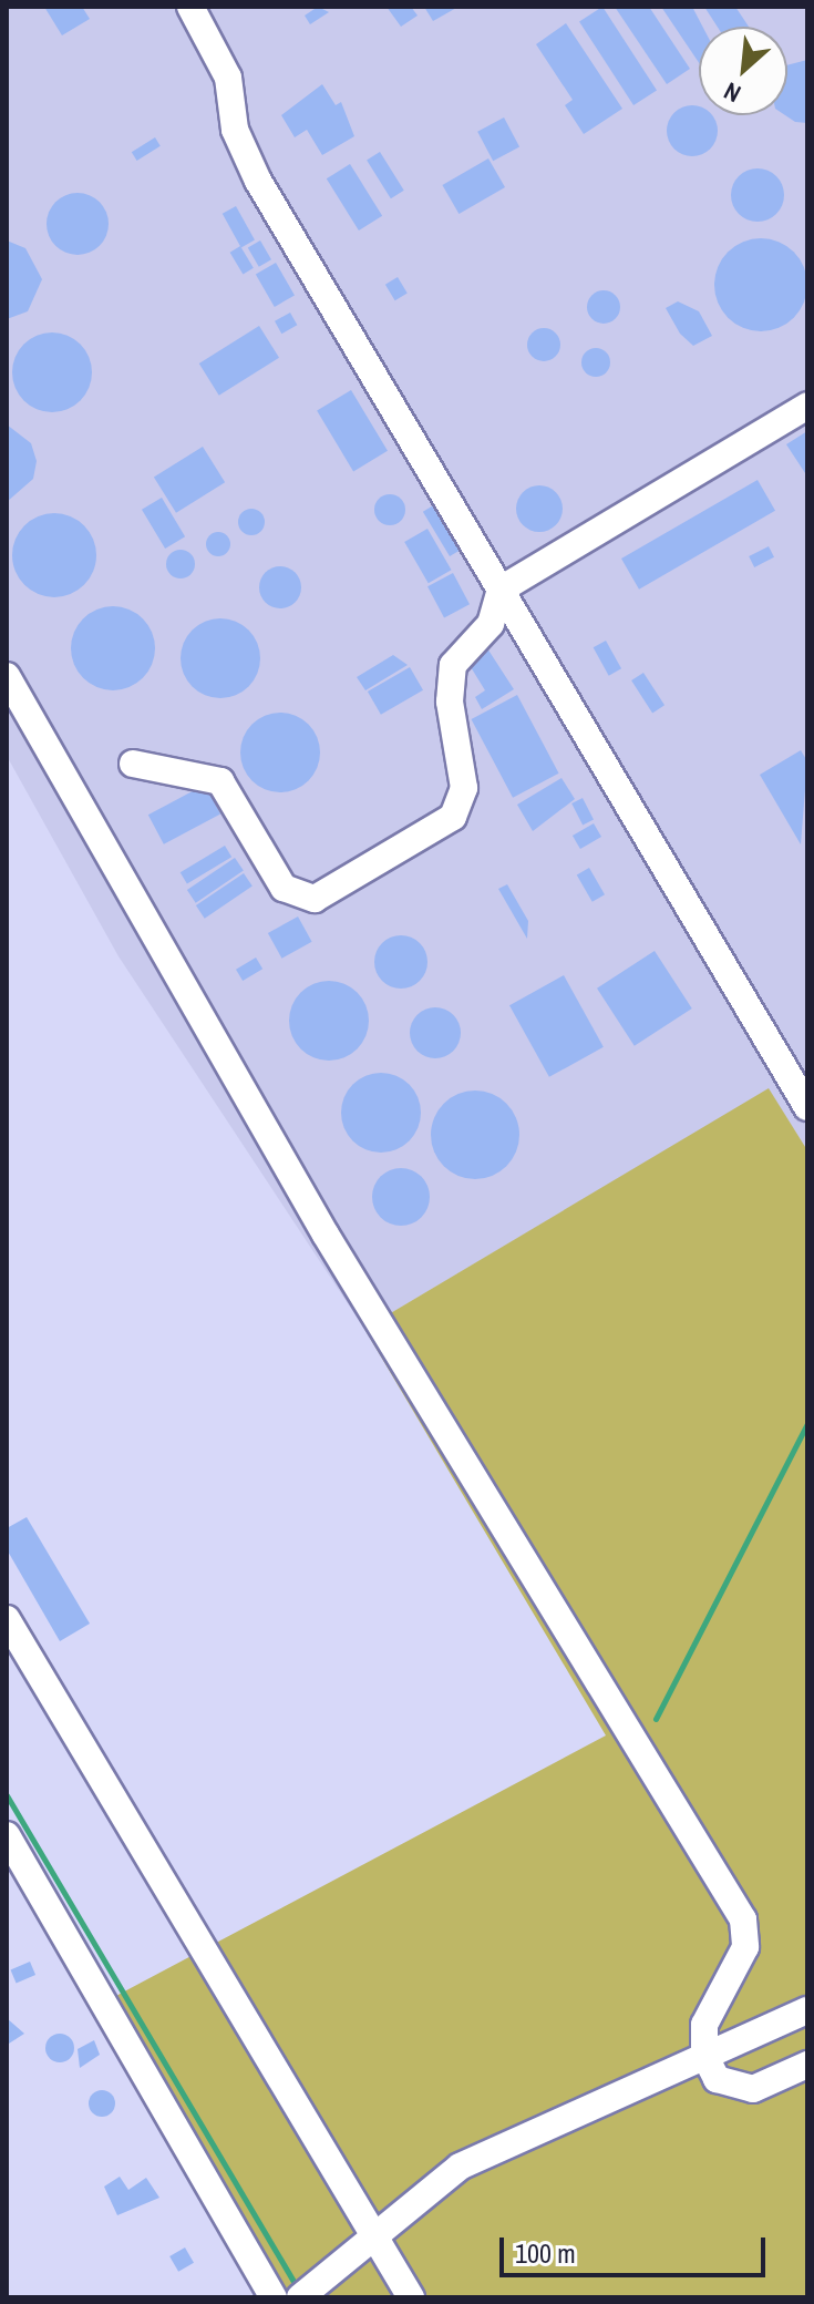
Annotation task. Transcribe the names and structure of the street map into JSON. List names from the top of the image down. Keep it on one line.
{"scale_bar":"100 m","north":"bottom left"}
